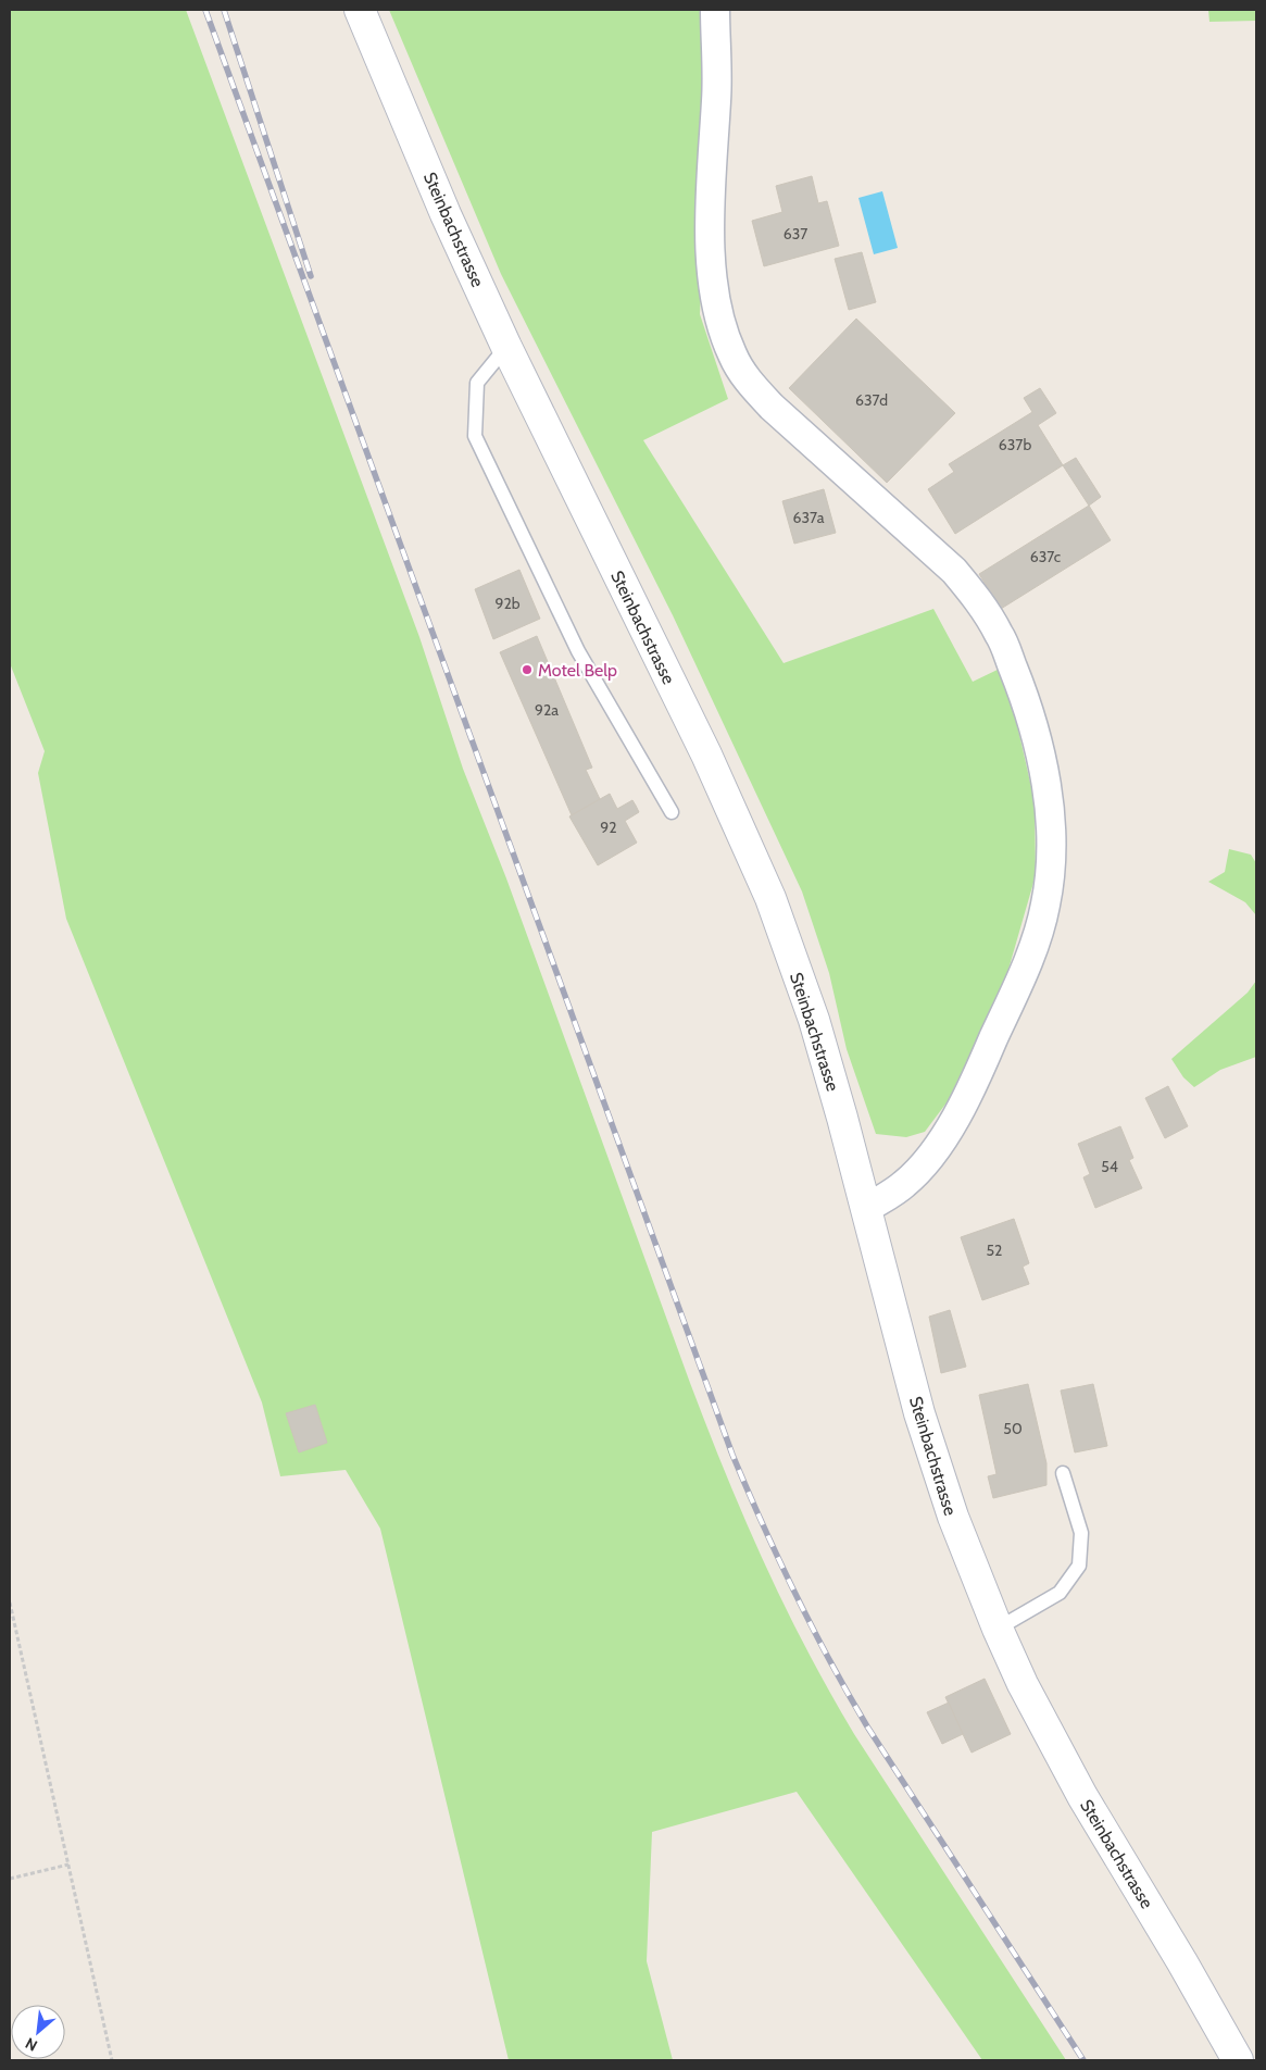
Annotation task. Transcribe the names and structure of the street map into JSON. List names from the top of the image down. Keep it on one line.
{"streets":{"main road":["Steinbachstrasse"]},"places":["Motel Belp"],"house_numbers":["637","637d","637b","637a","637c","92b","92a","92","54","52","50"],"north":"bottom left"}
